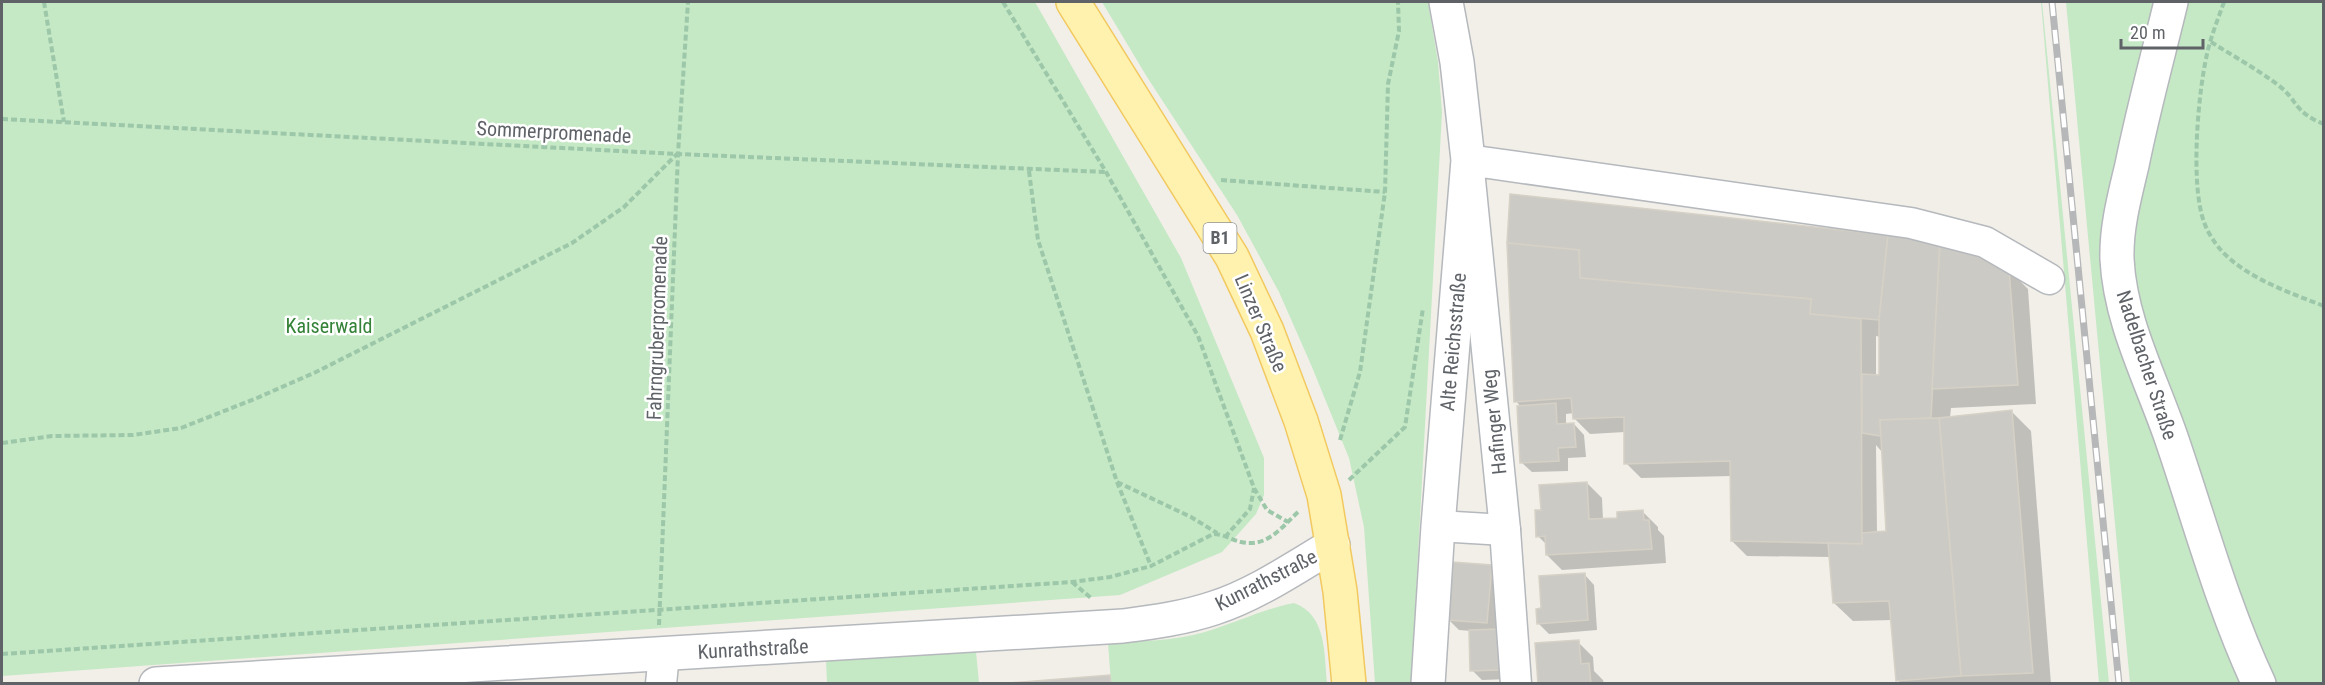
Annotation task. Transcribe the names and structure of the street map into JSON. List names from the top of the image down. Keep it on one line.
{"streets":{"main road":["B1","Linzer Straße"],"street":["Alte Reichsstraße","Nadelbacher Straße","Hafinger Weg","Kunrathstraße"],"path":["Sommerpromenade","Fahrngruberpromenade"]},"crossings":[["Sommerpromenade","Fahrngruberpromenade"],["Linzer Straße","Kunrathstraße"],["Fahrngruberpromenade","Kunrathstraße"],["Alte Reichsstraße","Hafinger Weg"]],"parks":["Kaiserwald"],"scale_bar":"20 m"}
